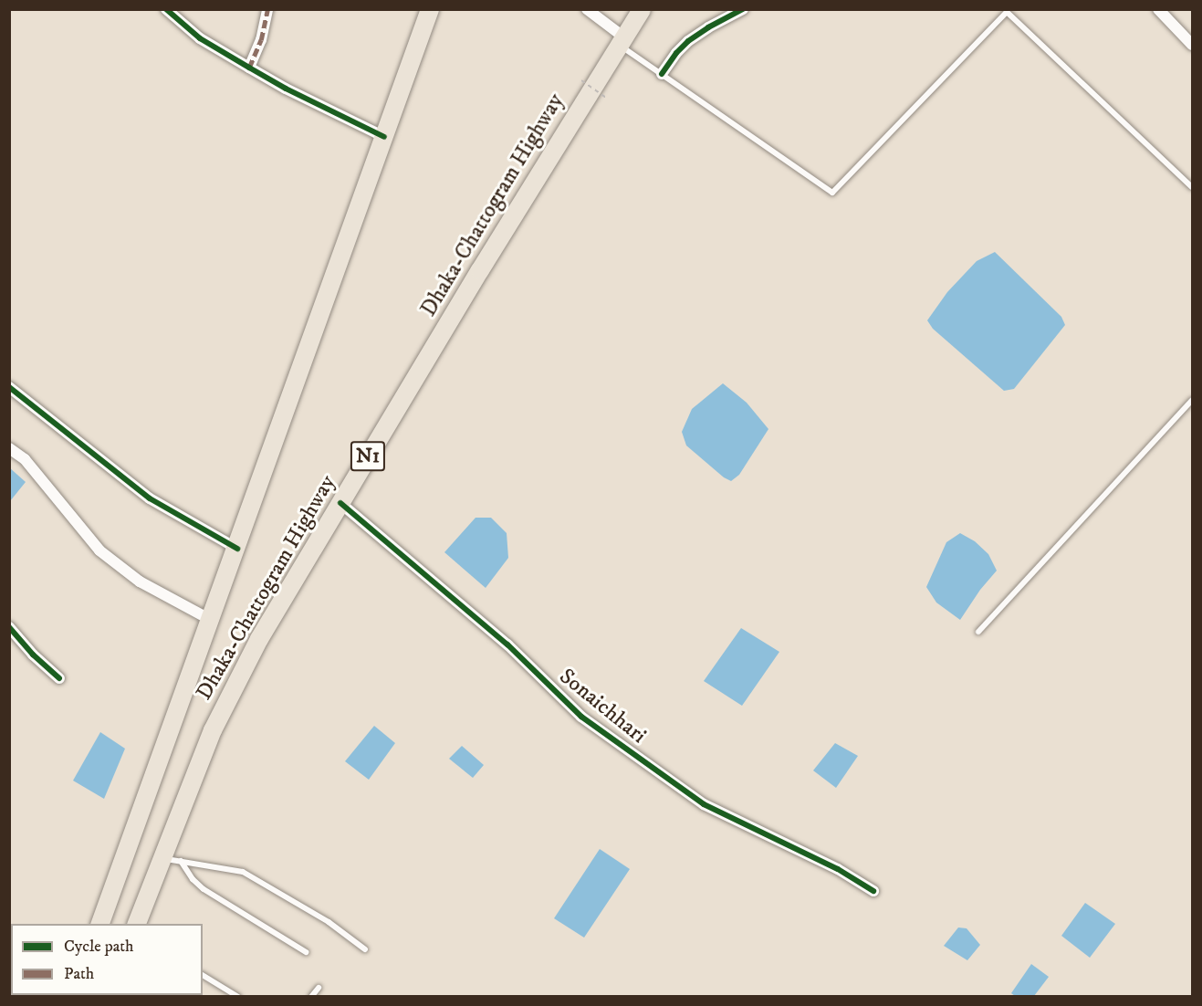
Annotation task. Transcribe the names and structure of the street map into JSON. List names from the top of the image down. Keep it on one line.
{"streets":{"highway":["Dhaka-Chattogram Highway","N1"],"street":["Sonaichhari"]},"crossings":[["Dhaka-Chattogram Highway","Sonaichhari"]],"legend":["Cycle path","Path"]}
